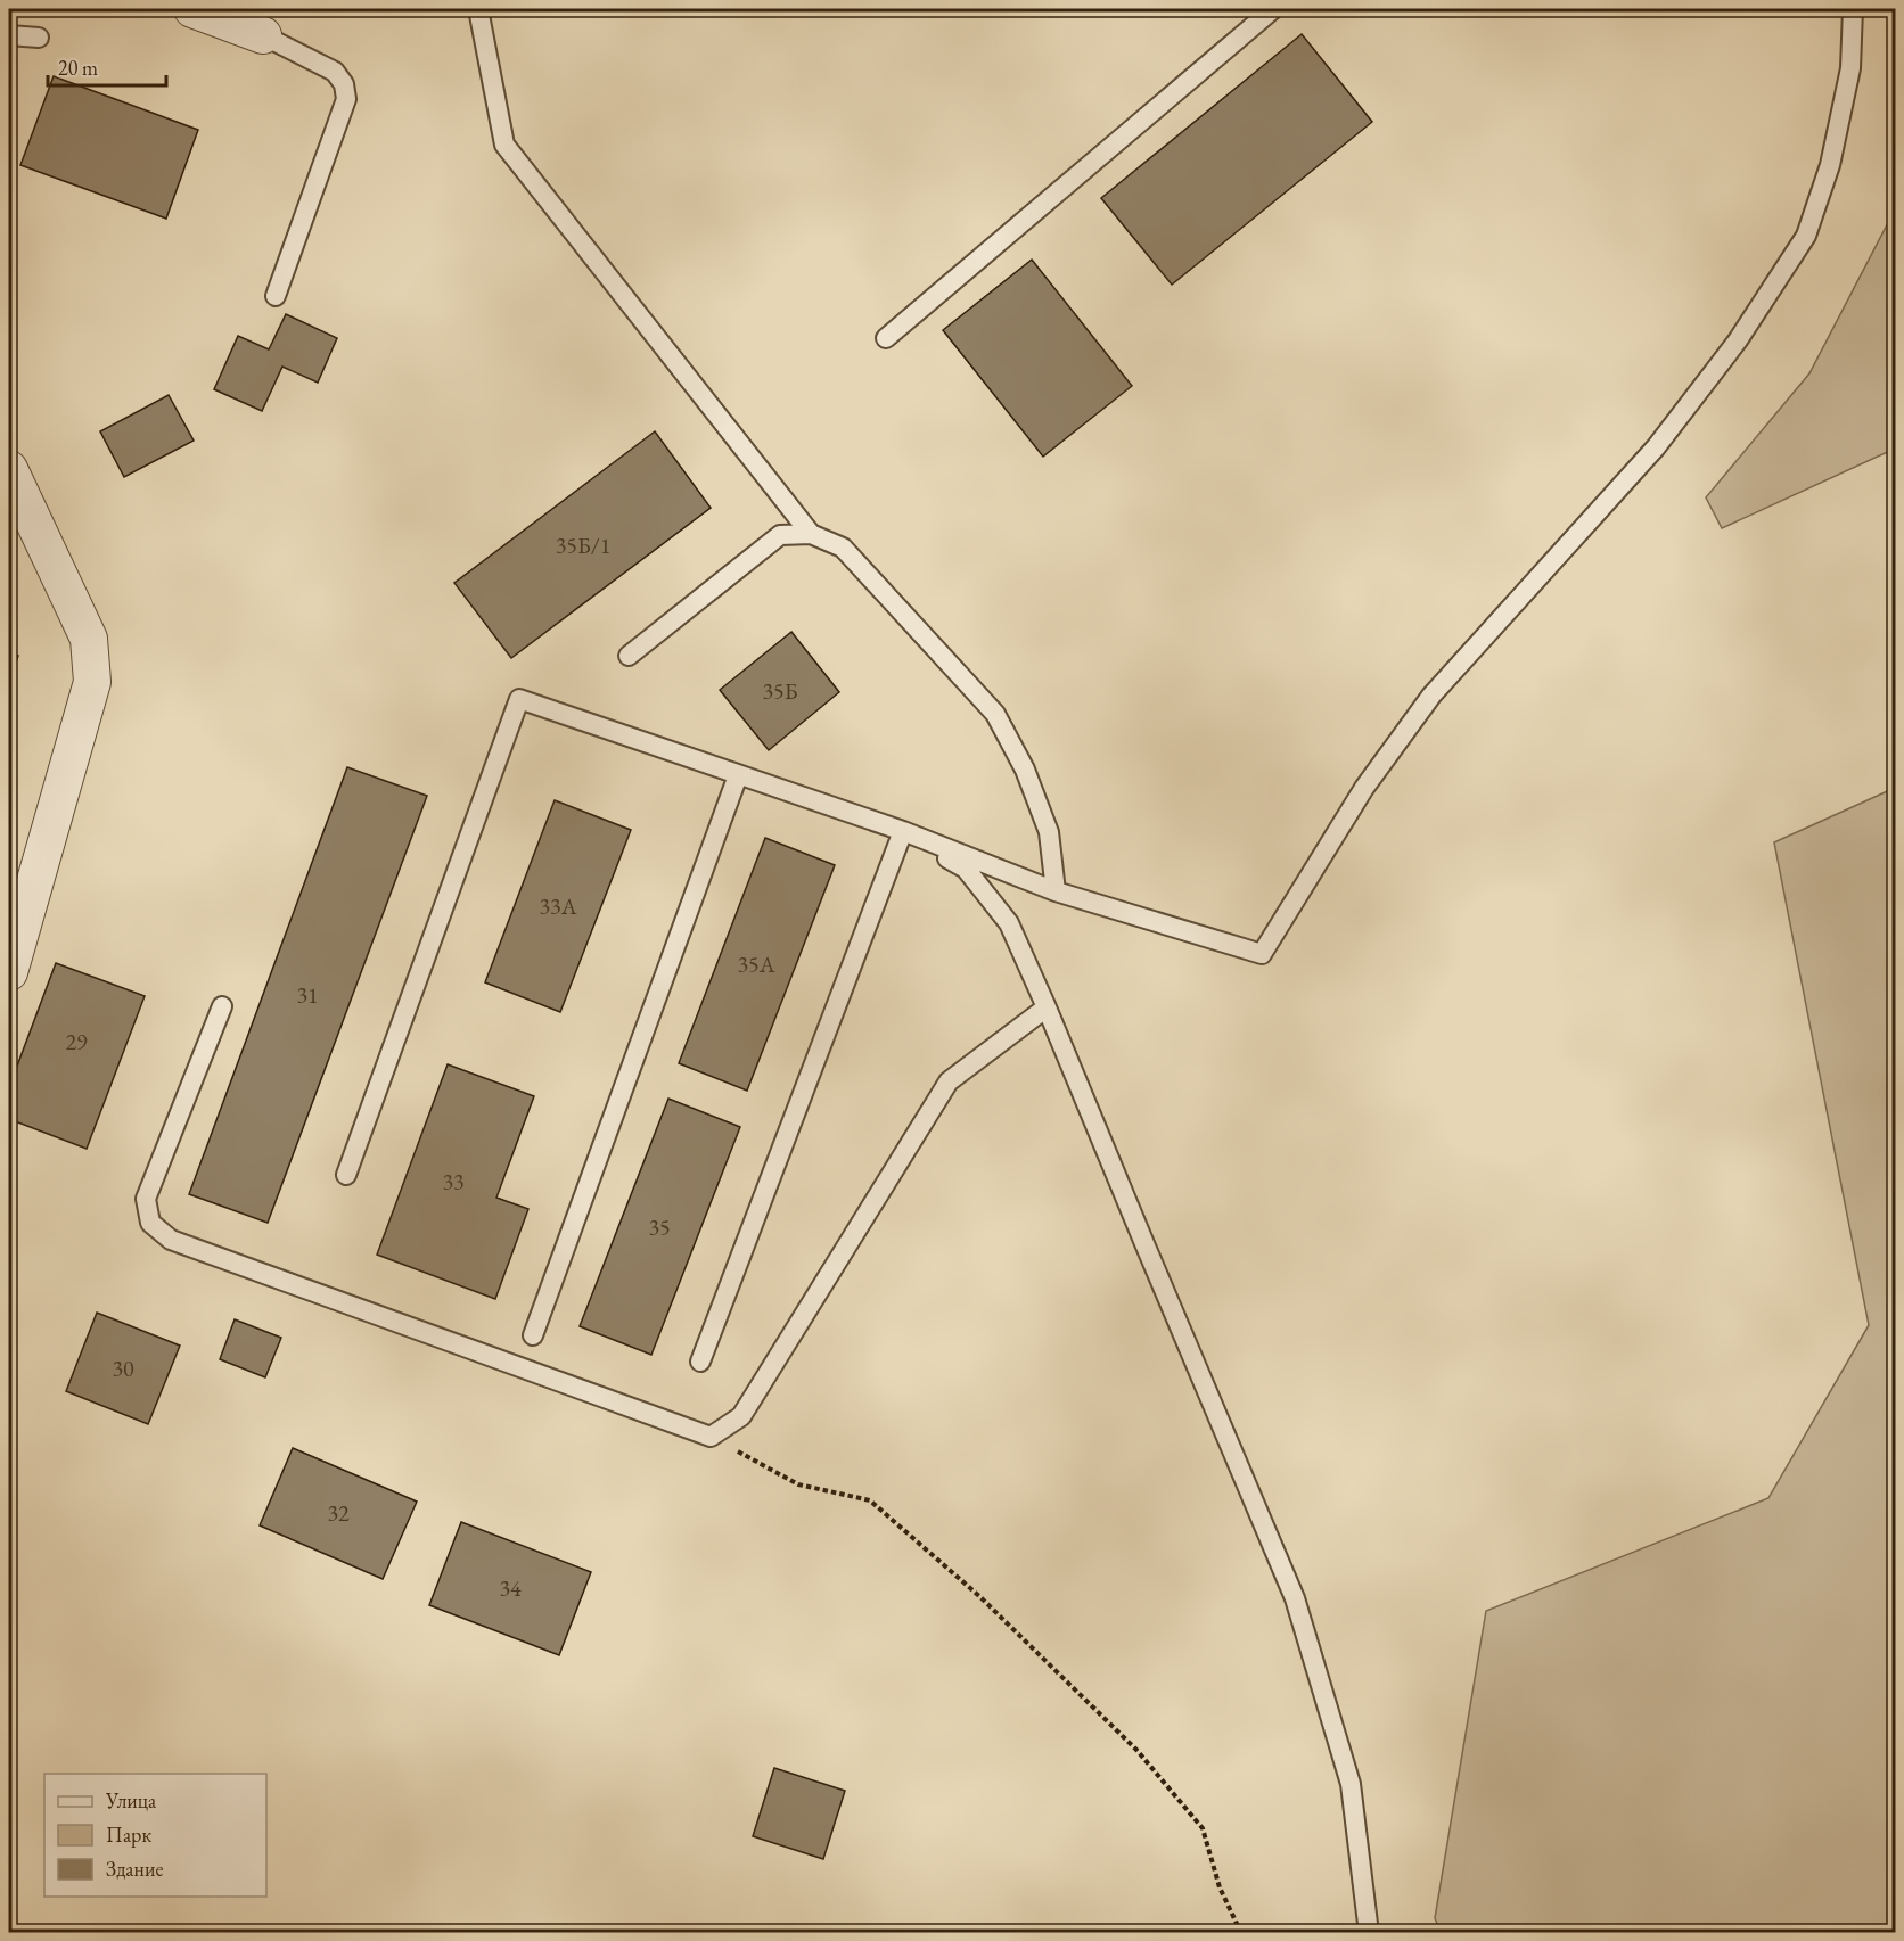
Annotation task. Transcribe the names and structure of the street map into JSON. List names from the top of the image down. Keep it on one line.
{"house_numbers":["35Б/1","35Б","33А","35А","31","29","33","35","30","32","34"],"legend":["Улица","Парк","Здание"],"scale_bar":"20 m"}
